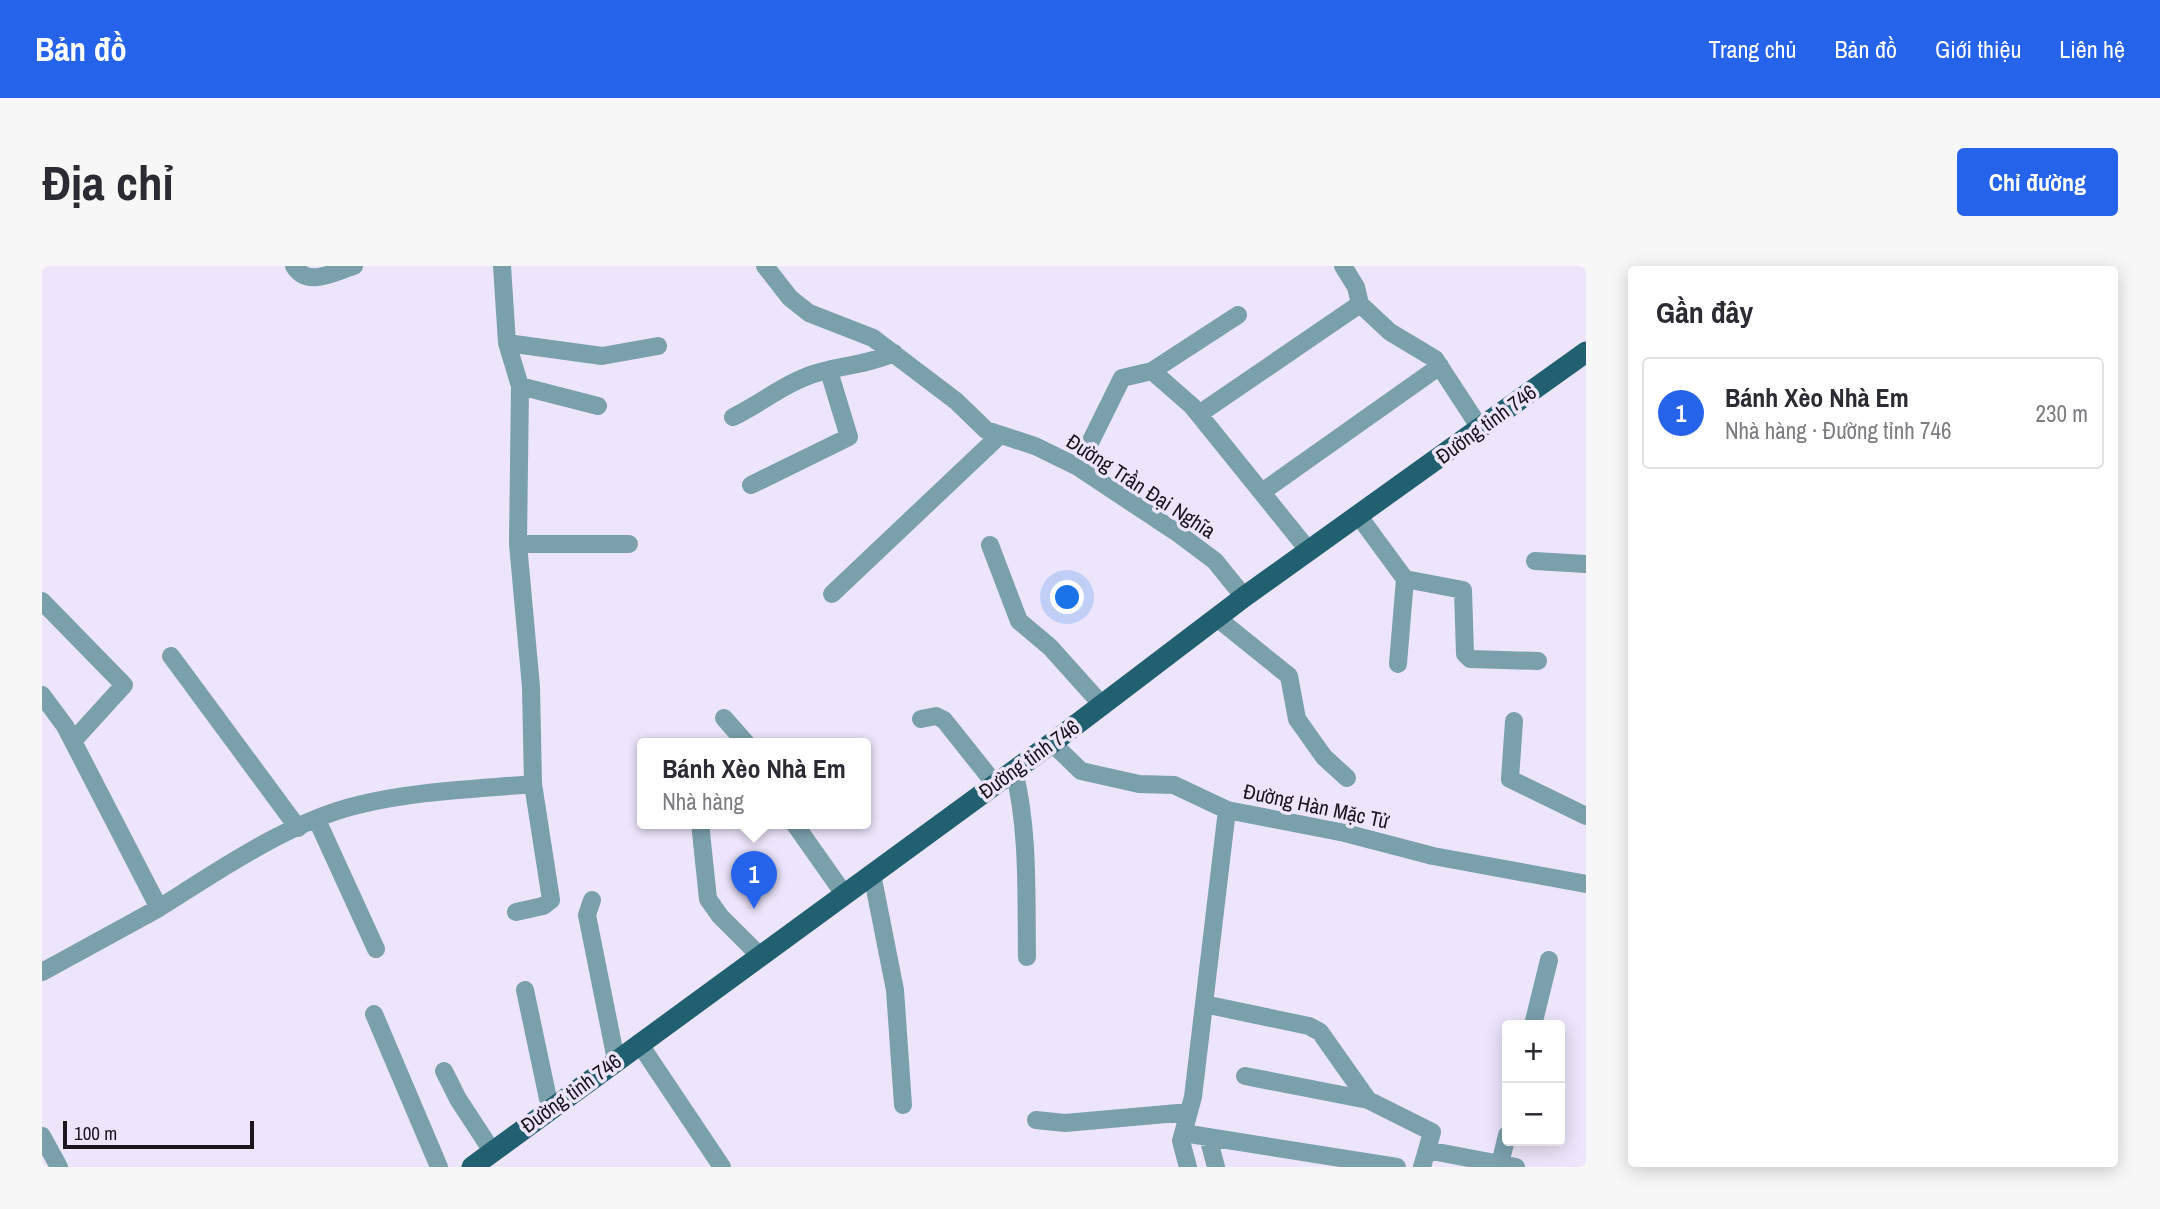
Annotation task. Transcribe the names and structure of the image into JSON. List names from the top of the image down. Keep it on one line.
{"streets":{"main road":["Đường tỉnh 746"],"street":["Đường Trần Đại Nghĩa","Đường Hàn Mặc Tử"]},"crossings":[["Đường tỉnh 746","Đường Trần Đại Nghĩa"],["Đường tỉnh 746","Đường Hàn Mặc Tử"]],"scale_bar":"100 m","page":{"header":"Bản đồ","nav":["Trang chủ","Bản đồ","Giới thiệu","Liên hệ"],"buttons":"Chỉ đường","title":"Địa chỉ","heading":"Gần đây","list":[{"mark":"1","name":"Bánh Xèo Nhà Em","note":"Nhà hàng · Đường tỉnh 746","value":"230 m"}],"popup":["Bánh Xèo Nhà Em","Nhà hàng"],"pins":"1","map_buttons":["+","−"],"scale":"100 m"}}
